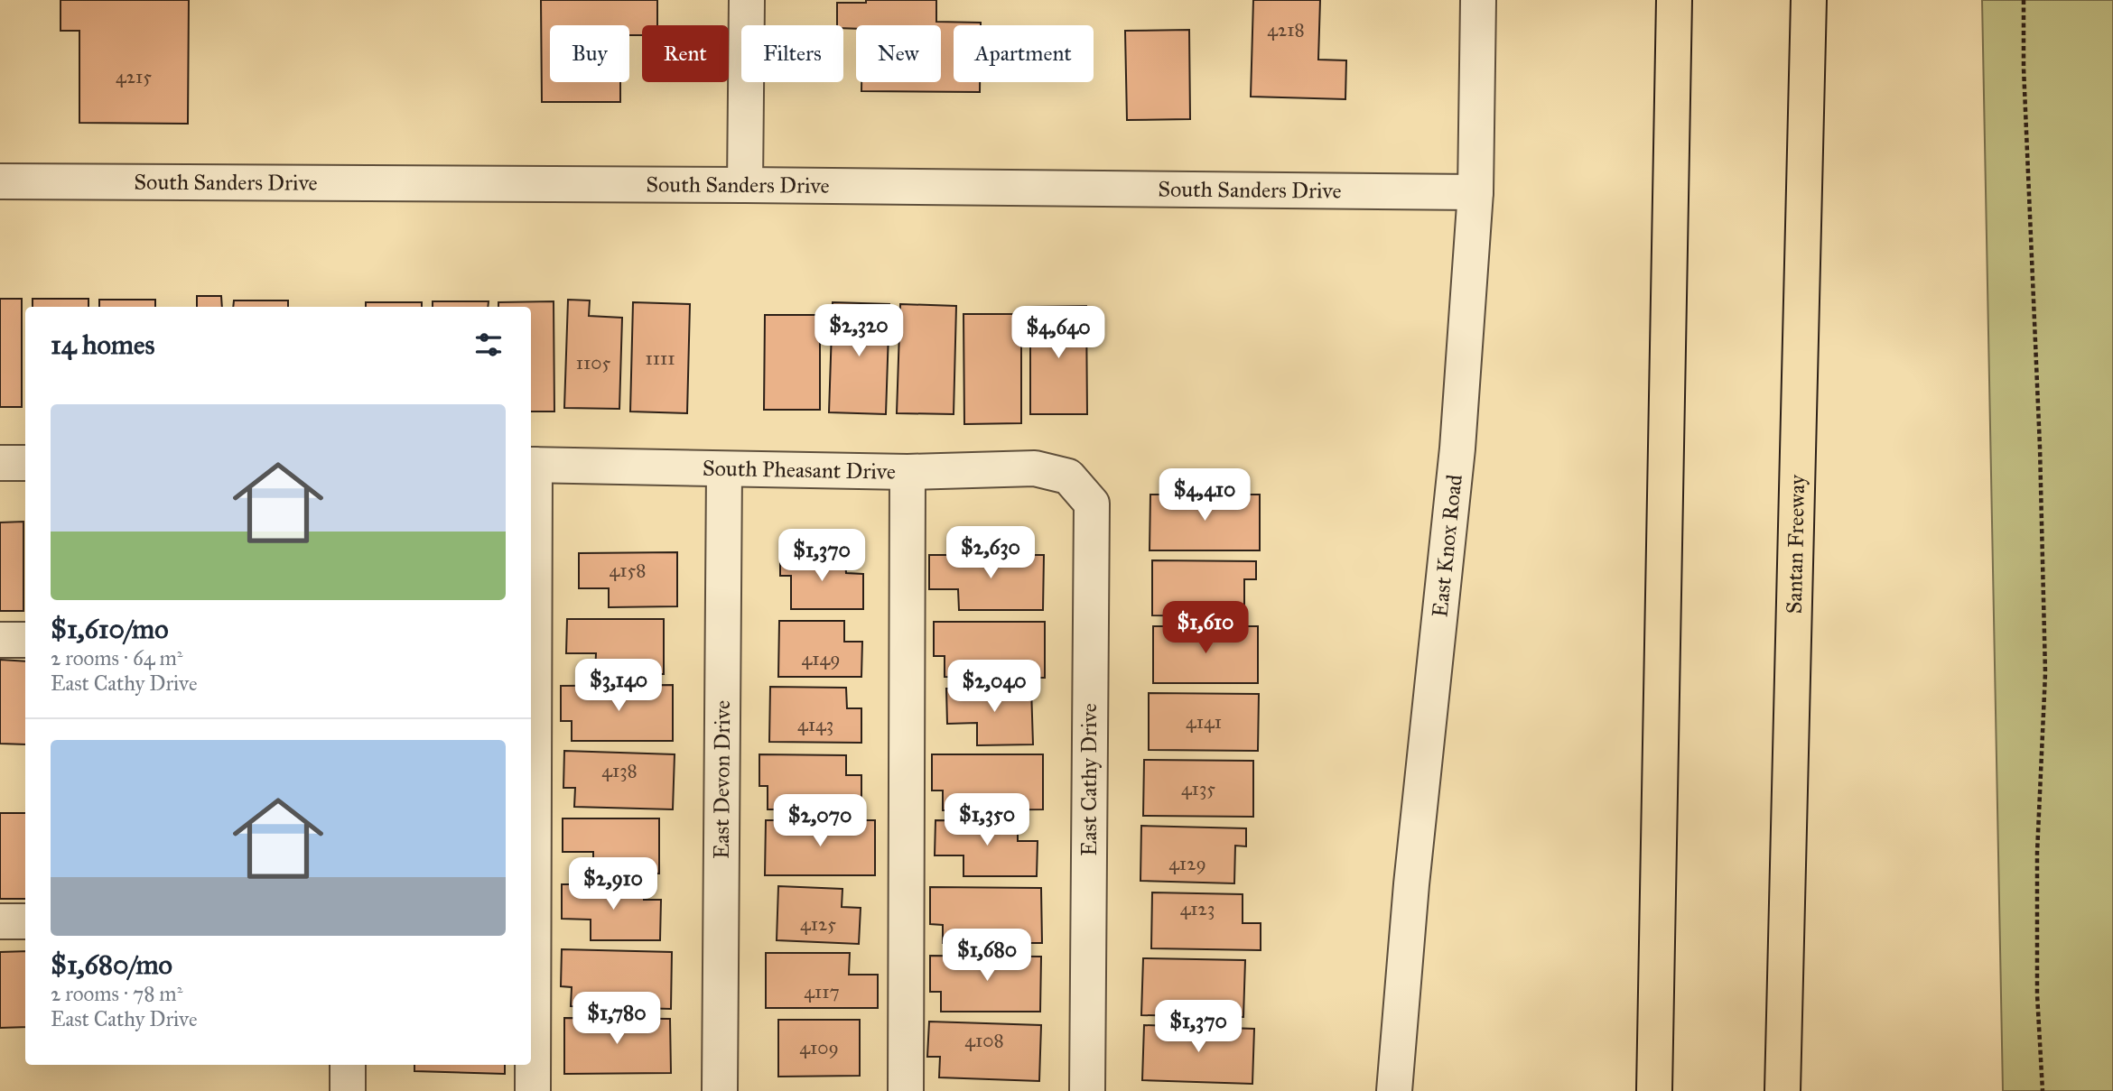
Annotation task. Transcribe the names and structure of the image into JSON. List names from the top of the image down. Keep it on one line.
{"streets":{"highway":["Santan Freeway"],"street":["South Sanders Drive","South Pheasant Drive","East Knox Road","East Cathy Drive","East Devon Drive"]},"crossings":[["South Sanders Drive","East Knox Road"],["South Pheasant Drive","East Cathy Drive"],["South Pheasant Drive","East Devon Drive"]],"house_numbers":["4218","4215","1111","1105","4158","4149","4141","4143","4138","4135","4129","4123","4125","4117","4108","4109"],"page":{"chip":["Buy","Rent","Filters","New","Apartment"],"price":["$2,320","$4,640","$4,410","$2,630","$1,370","$1,610","$3,140","$2,040","$1,350","$2,070","$2,910","$1,680","$1,780","$1,370"],"heading":"14 homes","list":[{"name":"$1,610/mo","note":"2 rooms · 64 m² · East Cathy Drive"},{"name":"$1,680/mo","note":"2 rooms · 78 m² · East Cathy Drive"}]}}
